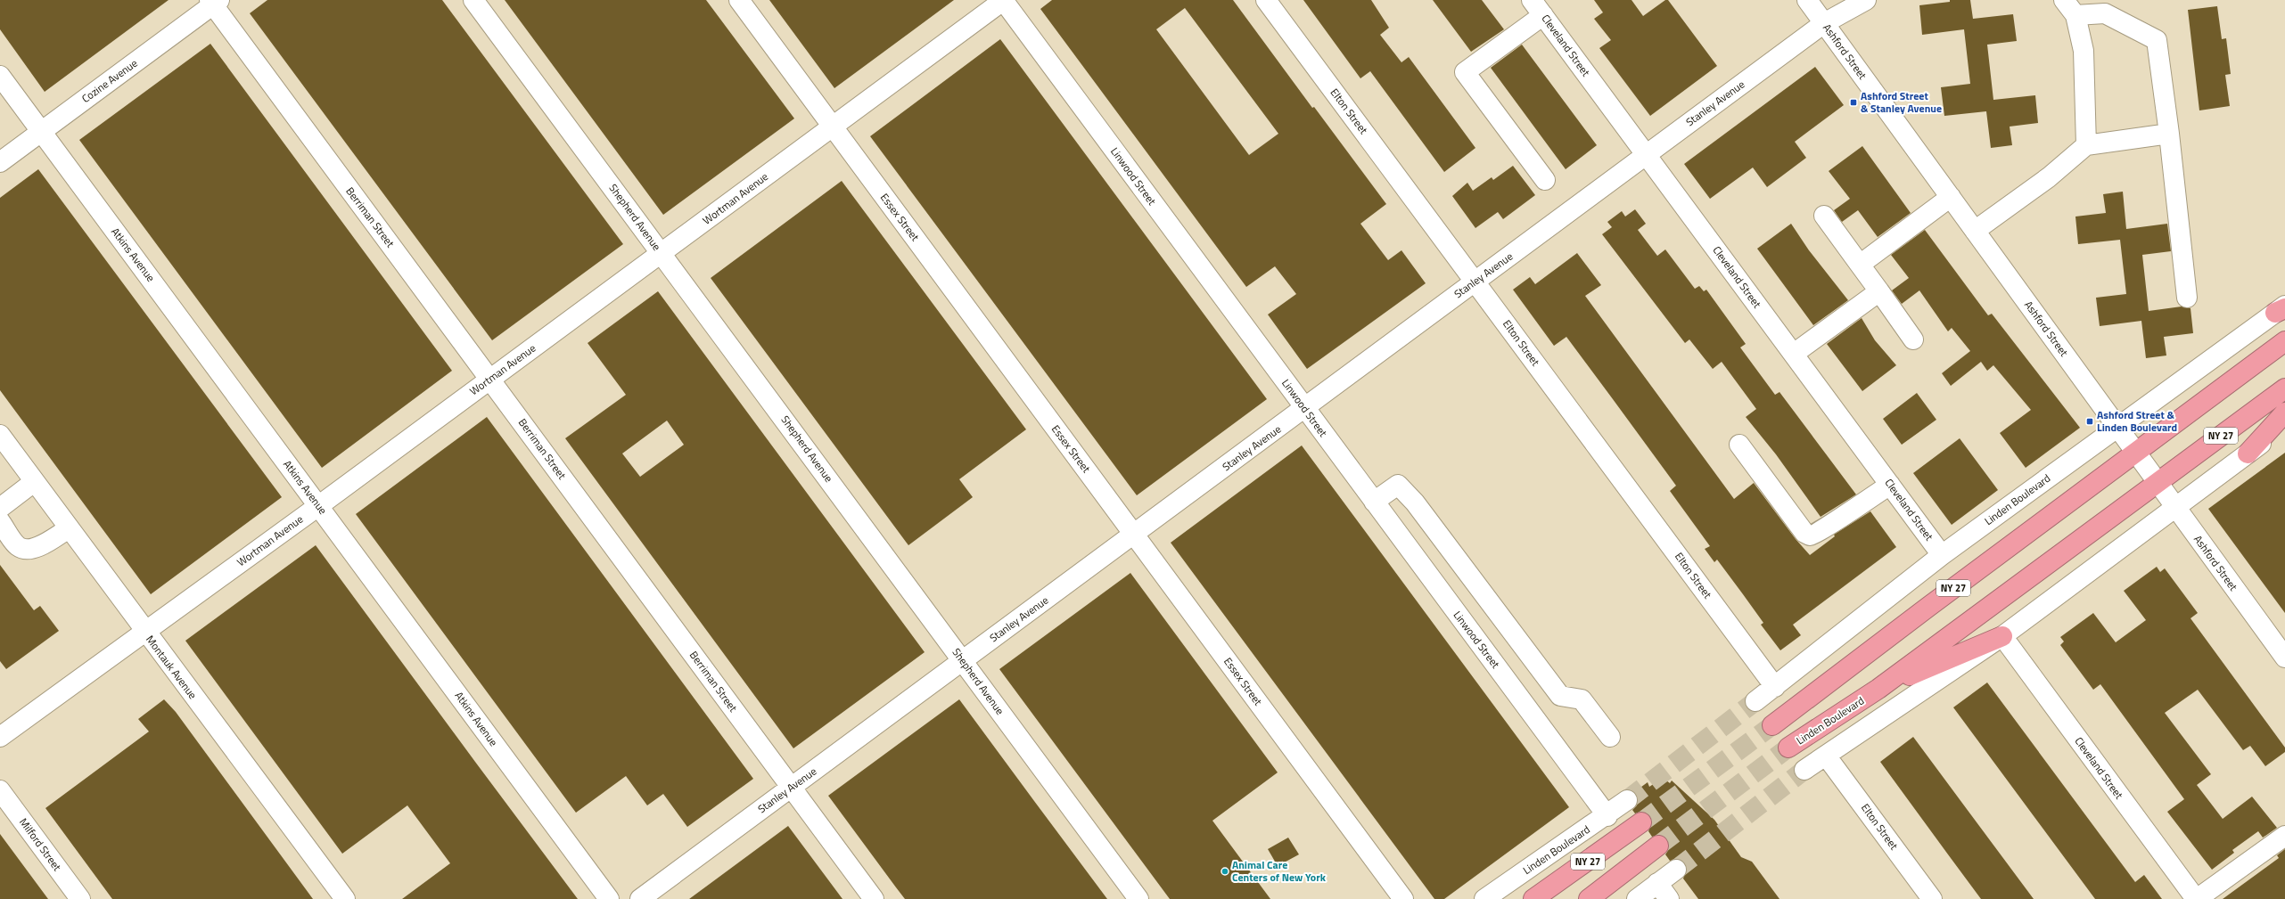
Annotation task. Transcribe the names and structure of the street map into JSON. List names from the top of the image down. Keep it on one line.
{"streets":{"highway":["NY 27","Linden Boulevard"],"street":["Cleveland Street","Ashford Street","Cozine Avenue","Stanley Avenue","Elton Street","Linwood Street","Wortman Avenue","Berriman Street","Shepherd Avenue","Essex Street","Atkins Avenue","Montauk Avenue","Milford Street"]},"crossings":[["Cleveland Street","Stanley Avenue"],["Cleveland Street","Linden Boulevard"],["Ashford Street","Stanley Avenue"],["Ashford Street","NY 27"],["Ashford Street","Linden Boulevard"],["Cozine Avenue","Berriman Street"],["Cozine Avenue","Atkins Avenue"],["Stanley Avenue","Elton Street"],["Stanley Avenue","Linwood Street"],["Stanley Avenue","Berriman Street"],["Stanley Avenue","Shepherd Avenue"],["Stanley Avenue","Essex Street"],["Elton Street","Linden Boulevard"],["Linwood Street","Wortman Avenue"],["Linwood Street","Linden Boulevard"],["Wortman Avenue","Berriman Street"],["Wortman Avenue","Shepherd Avenue"],["Wortman Avenue","Essex Street"],["Wortman Avenue","Atkins Avenue"],["Wortman Avenue","Montauk Avenue"]],"places":{"transit":["Ashford Street & Stanley Avenue","Ashford Street & Linden Boulevard"],"other":["Animal Care Centers of New York"]}}
